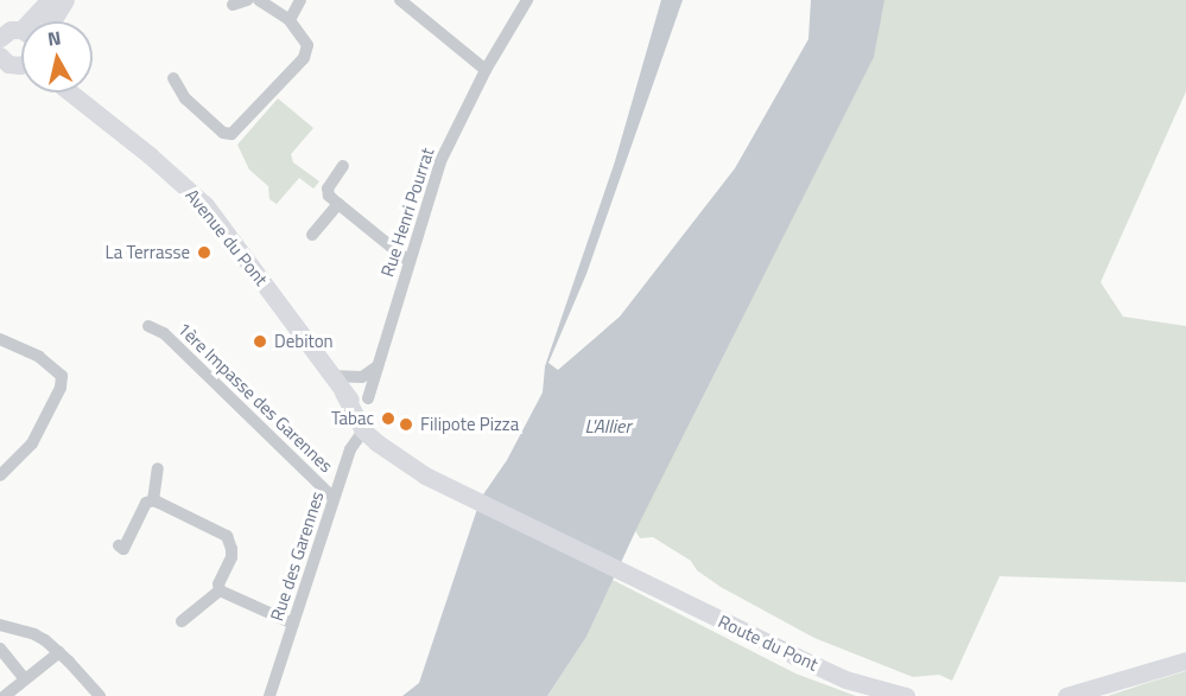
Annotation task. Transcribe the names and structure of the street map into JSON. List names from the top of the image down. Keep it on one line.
{"streets":{"main road":["Avenue du Pont","Route du Pont"],"street":["Rue Henri Pourrat","1ère Impasse des Garennes","Rue des Garennes"]},"crossings":[["Avenue du Pont","Rue des Garennes"],["Avenue du Pont","Route du Pont"],["1ère Impasse des Garennes","Rue des Garennes"]],"water":["L'Allier"],"places":["La Terrasse","Debiton","Tabac","Filipote Pizza"],"north":"top"}
